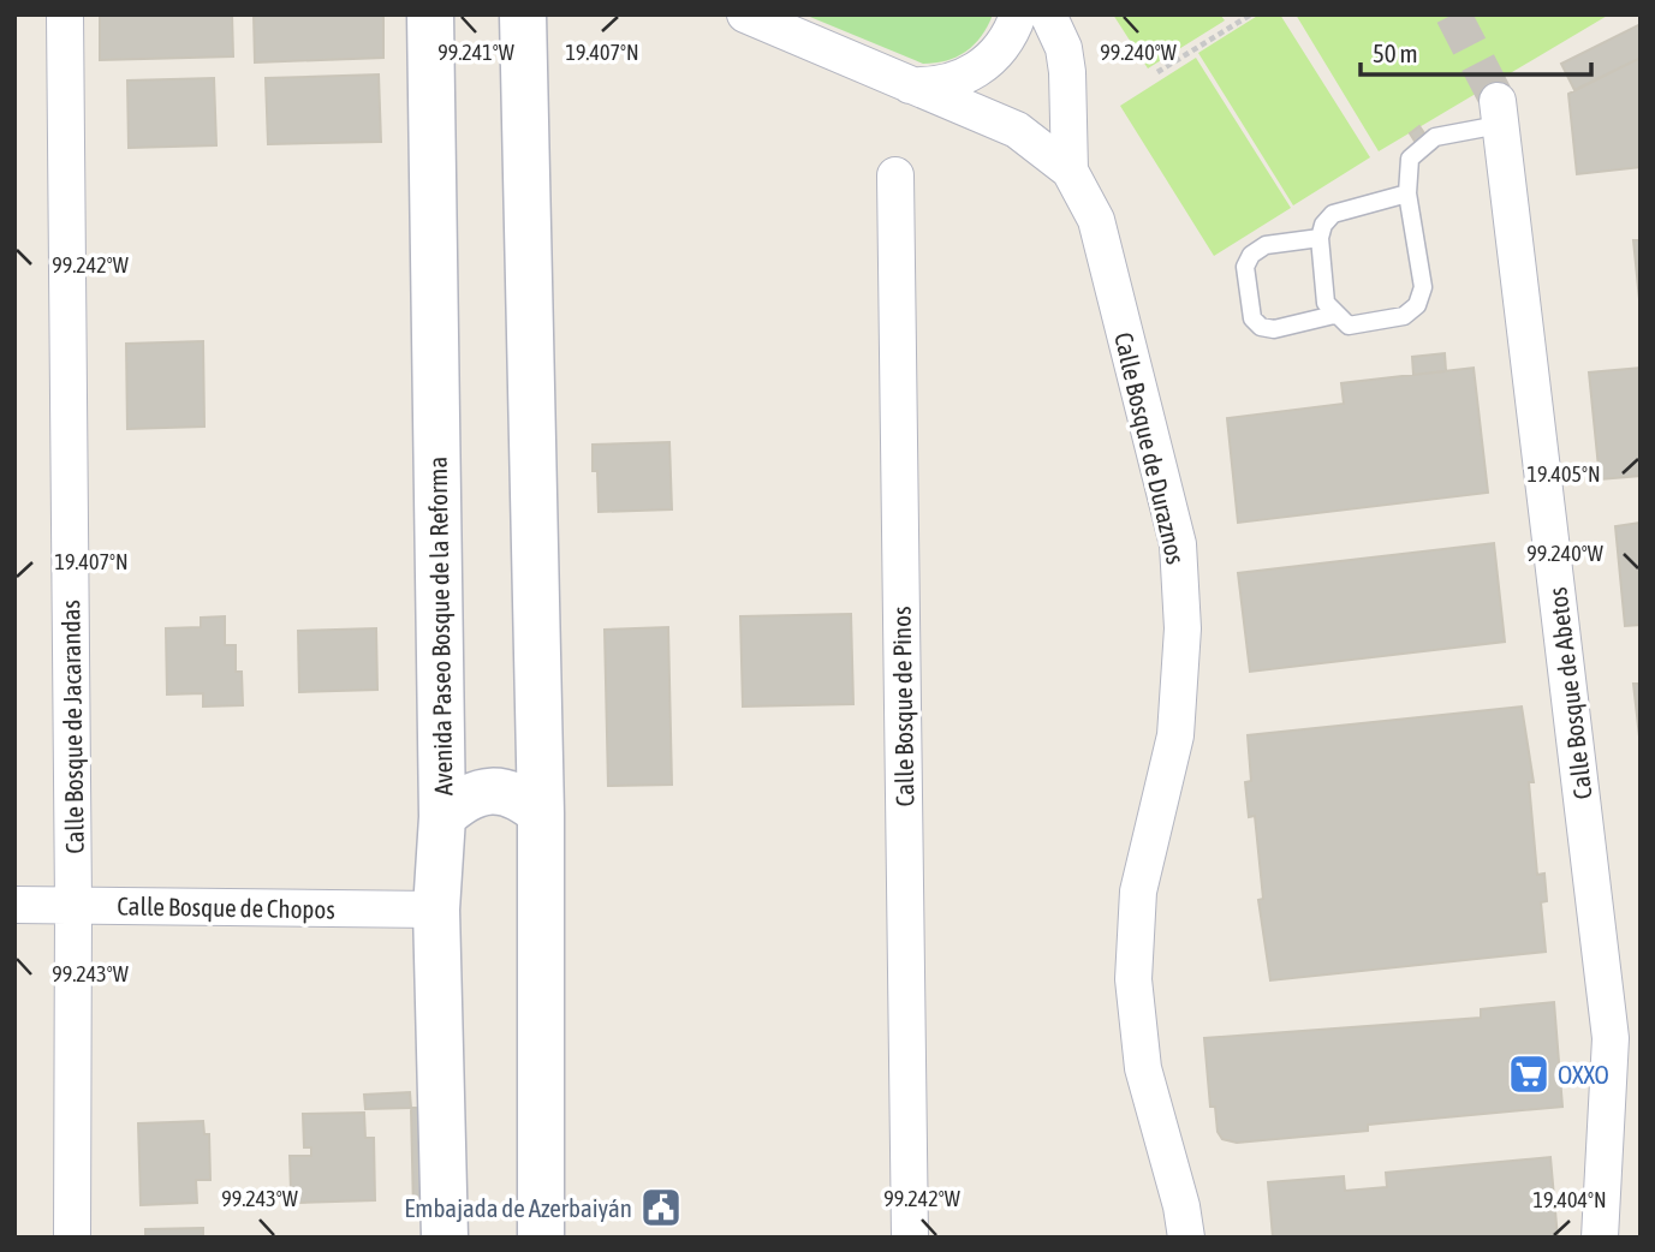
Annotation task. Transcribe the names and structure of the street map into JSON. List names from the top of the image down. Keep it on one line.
{"streets":{"main road":["Avenida Paseo Bosque de la Reforma"],"street":["Calle Bosque de Duraznos","Calle Bosque de Abetos","Calle Bosque de Pinos","Calle Bosque de Jacarandas","Calle Bosque de Chopos"]},"crossings":[["Avenida Paseo Bosque de la Reforma","Calle Bosque de Chopos"],["Calle Bosque de Jacarandas","Calle Bosque de Chopos"]],"places":{"supermarket":["OXXO"],"public building":["Embajada de Azerbaiyán"]},"scale_bar":"50 m","coordinates":["19.407°N","99.241°W","99.240°W","99.242°W","19.405°N","99.243°W","19.404°N"]}
